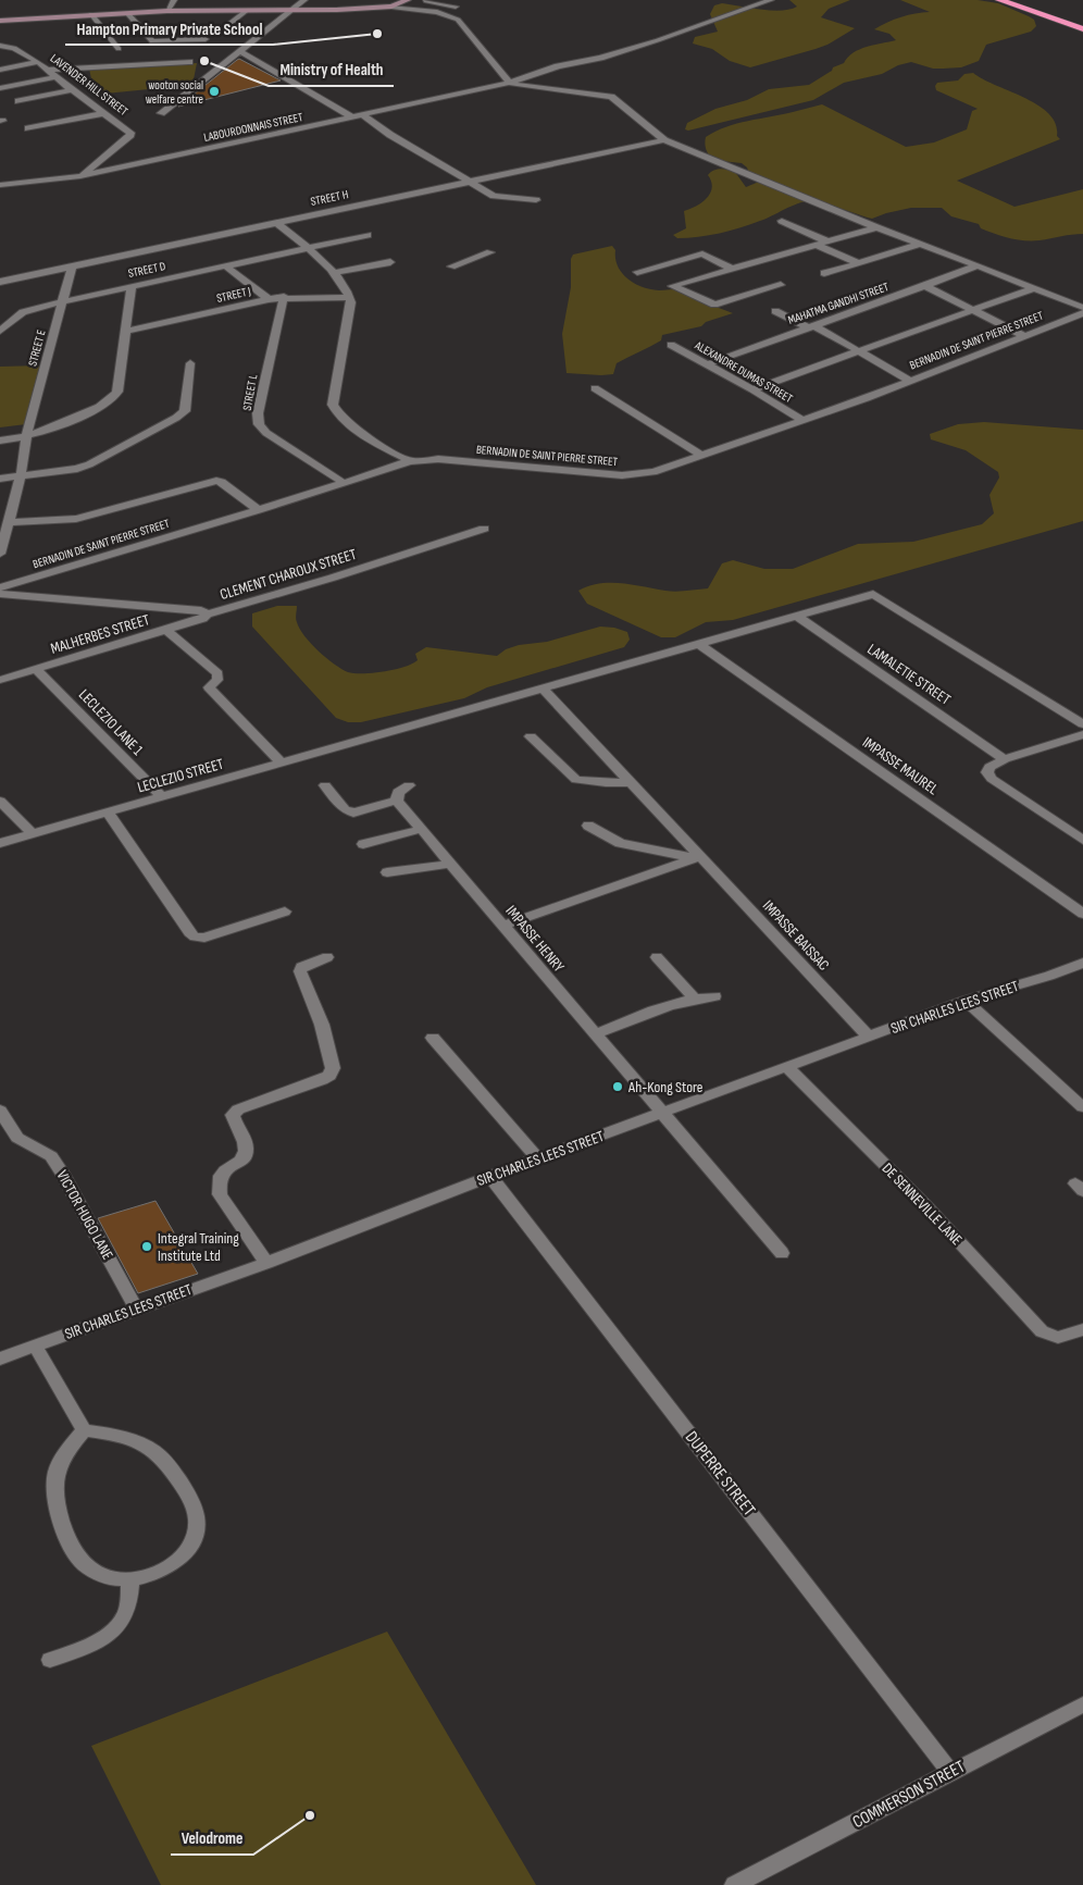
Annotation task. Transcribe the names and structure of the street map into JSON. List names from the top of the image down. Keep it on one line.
{"streets":{"street":["LAVENDER HILL STREET","LABOURDONNAIS STREET","STREET H","STREET D","STREET J","MAHATMA GANDHI STREET","BERNADIN DE SAINT PIERRE STREET","STREET E","ALEXANDRE DUMAS STREET","STREET L","CLEMENT CHAROUX STREET","MALHERBES STREET","LAMALETIE STREET","LECLEZIO LANE 1","IMPASSE MAUREL","LECLEZIO STREET","IMPASSE BAISSAC","IMPASSE HENRY","SIR CHARLES LEES STREET","DE SENNEVILLE LANE","VICTOR HUGO LANE","DUPERRE STREET","COMMERSON STREET"]},"crossings":[["LAVENDER HILL STREET","LABOURDONNAIS STREET"],["STREET H","STREET E"],["STREET D","STREET E"],["STREET J","STREET L"],["MAHATMA GANDHI STREET","ALEXANDRE DUMAS STREET"],["BERNADIN DE SAINT PIERRE STREET","ALEXANDRE DUMAS STREET"],["BERNADIN DE SAINT PIERRE STREET","STREET L"],["CLEMENT CHAROUX STREET","MALHERBES STREET"],["MALHERBES STREET","LECLEZIO LANE 1"],["LAMALETIE STREET","LECLEZIO STREET"],["LECLEZIO LANE 1","LECLEZIO STREET"],["IMPASSE MAUREL","LECLEZIO STREET"],["LECLEZIO STREET","IMPASSE BAISSAC"],["IMPASSE BAISSAC","SIR CHARLES LEES STREET"],["IMPASSE HENRY","SIR CHARLES LEES STREET"],["SIR CHARLES LEES STREET","DE SENNEVILLE LANE"],["SIR CHARLES LEES STREET","VICTOR HUGO LANE"],["SIR CHARLES LEES STREET","DUPERRE STREET"],["DUPERRE STREET","COMMERSON STREET"]],"places":["Hampton Primary Private School","Ministry of Health","wooton social welfare centre","Ah-Kong Store","Integral Training Institute Ltd","Velodrome"]}
